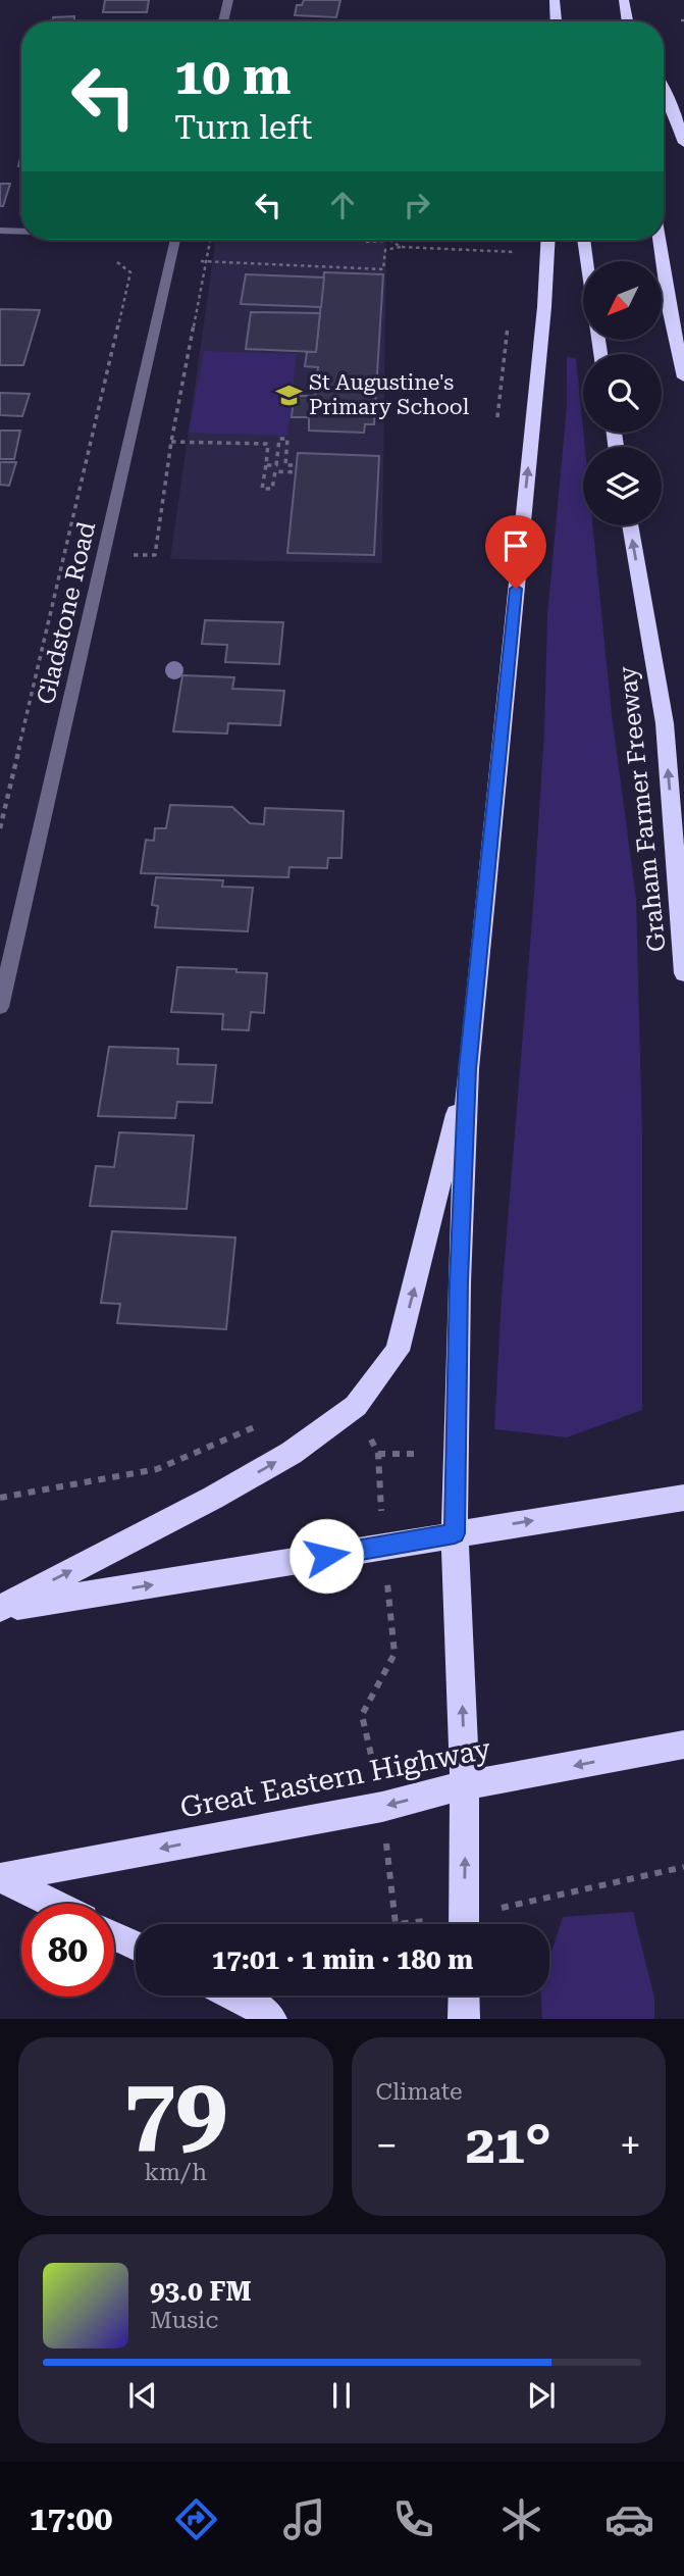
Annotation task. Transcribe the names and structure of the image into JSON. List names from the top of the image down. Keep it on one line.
{"streets":{"highway":["Graham Farmer Freeway","Great Eastern Highway"],"street":["Gladstone Road"]},"one_way":["Great Eastern Highway"],"places":{"school or university":["St Augustine's Primary School"]},"north":"bottom left","page":{"turn":["10 m","Turn left"],"limit":"80","trip":"17:01 · 1 min · 180 m","tile":[["79","km/h"],"Climate"],"heat":["−","21°","+"],"song":["93.0 FM","Music"],"tabs":"17:00"}}
